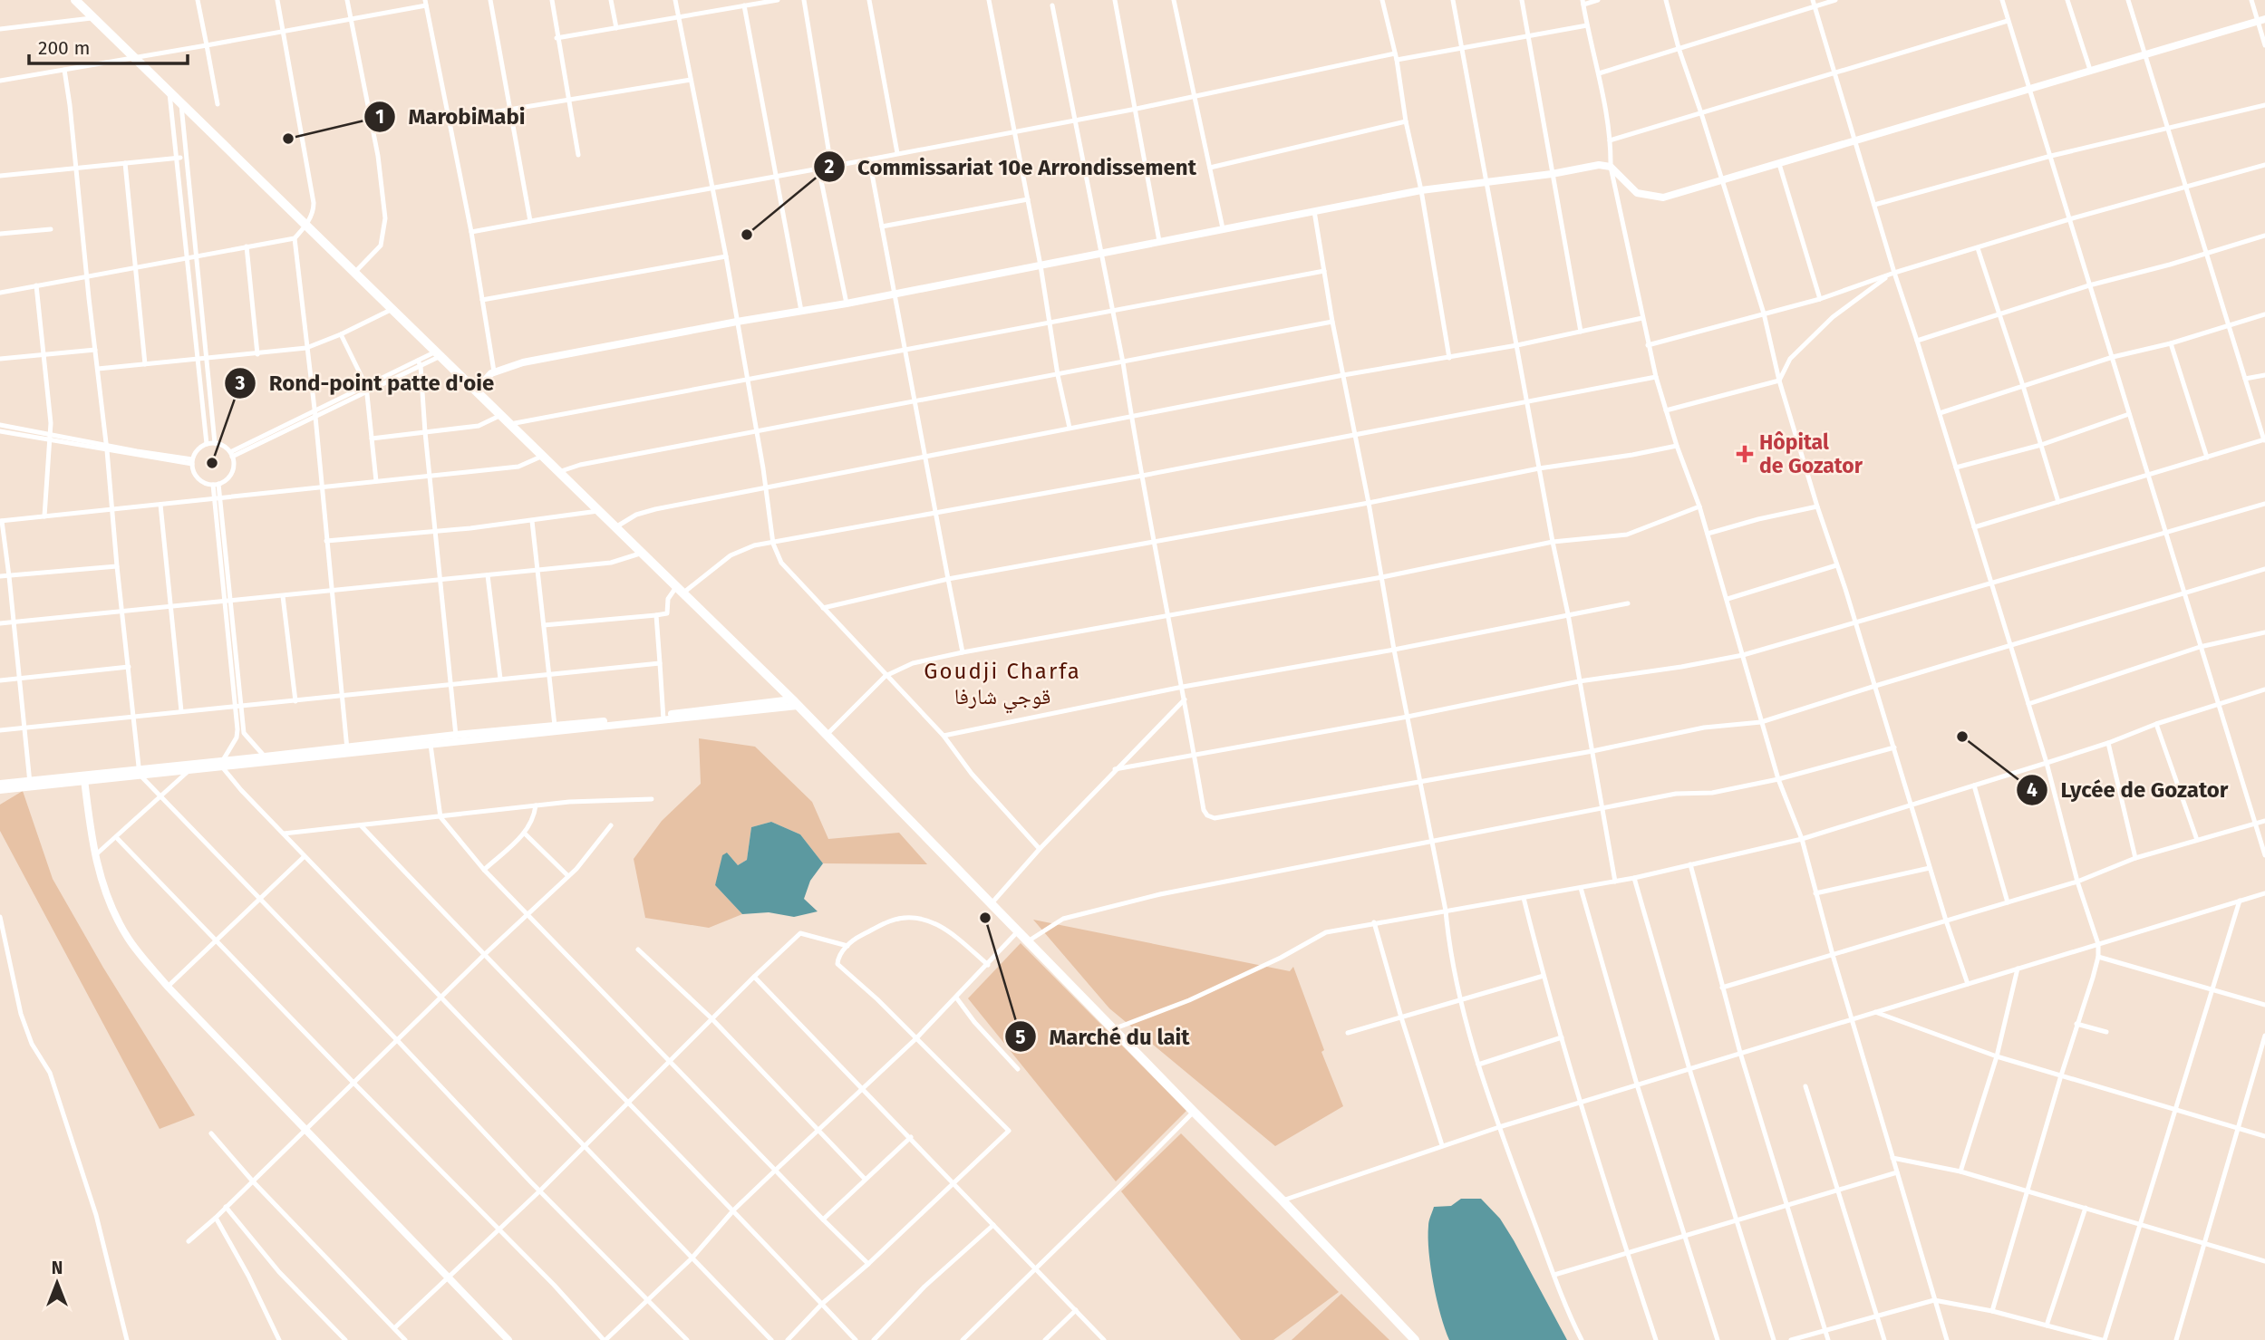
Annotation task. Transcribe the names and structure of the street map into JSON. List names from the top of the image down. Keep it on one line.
{"districts":["Goudji Charfa قوجي شارفا"],"places":{"other":["MarobiMabi","Commissariat 10e Arrondissement","Rond-point patte d'oie","Lycée de Gozator","Marché du lait"],"health":["Hôpital de Gozator"]},"scale_bar":"200 m","north":"top"}
